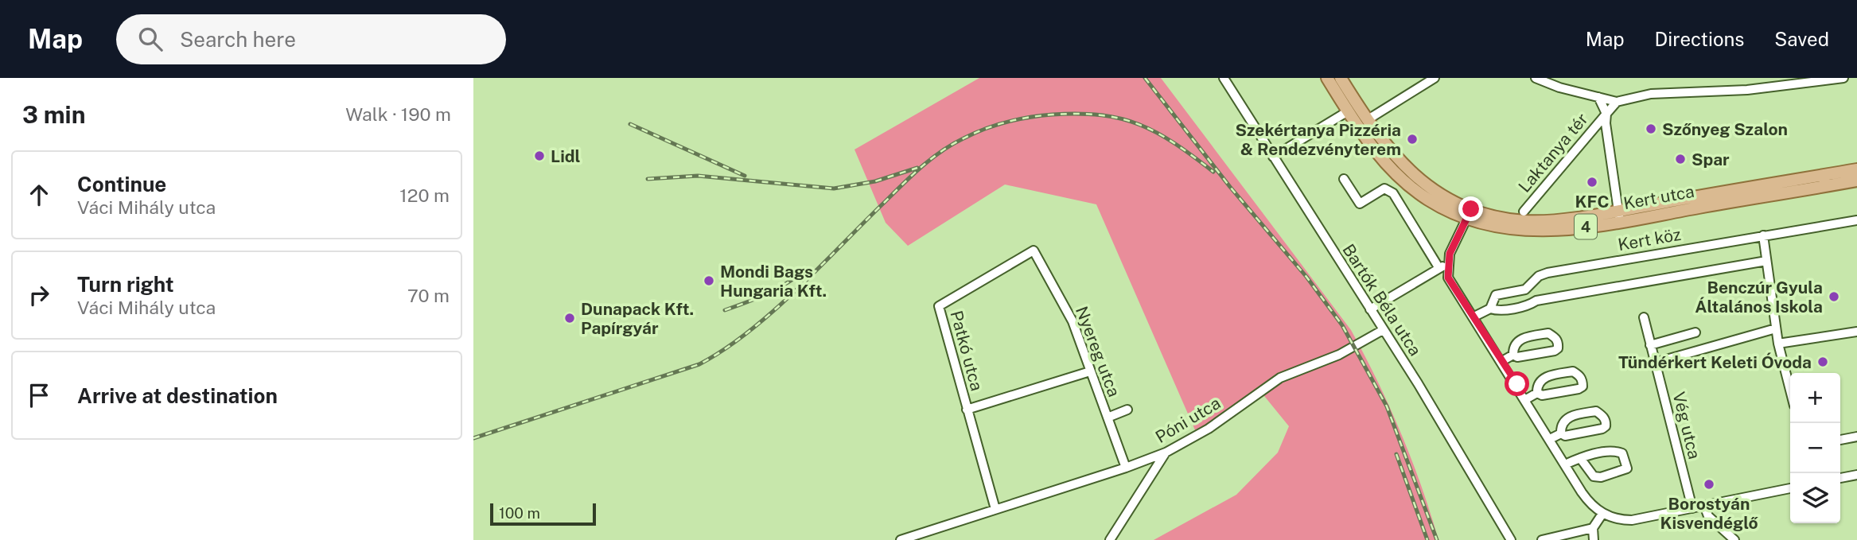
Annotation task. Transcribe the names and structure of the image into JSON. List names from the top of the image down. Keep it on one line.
{"streets":{"main road":["Kert utca","4"],"street":["Laktanya tér","Kert köz","Bartók Béla utca","Patkó utca","Nyereg utca","Póni utca","Vég utca"]},"crossings":[["Laktanya tér","Kert utca"],["Kert utca","4"],["Bartók Béla utca","Póni utca"],["Patkó utca","Nyereg utca"],["Patkó utca","Póni utca"],["Nyereg utca","Póni utca"]],"places":["Szőnyeg Szalon","Szekértanya Pizzéria & Rendezvényterem","Lidl","Spar","KFC","Mondi Bags Hungaria Kft.","Benczúr Gyula Általános Iskola","Dunapack Kft. Papírgyár","Tündérkert Keleti Óvoda","Borostyán Kisvendéglő"],"scale_bar":"100 m","page":{"header":"Map","search":"Search here","nav":["Map","Directions","Saved"],"heading":["3 min","Walk · 190 m"],"list":[["Continue","Váci Mihály utca","120 m"],["Turn right","Váci Mihály utca","70 m"],"Arrive at destination"],"map_buttons":["+","−"],"scale":"100 m"}}
